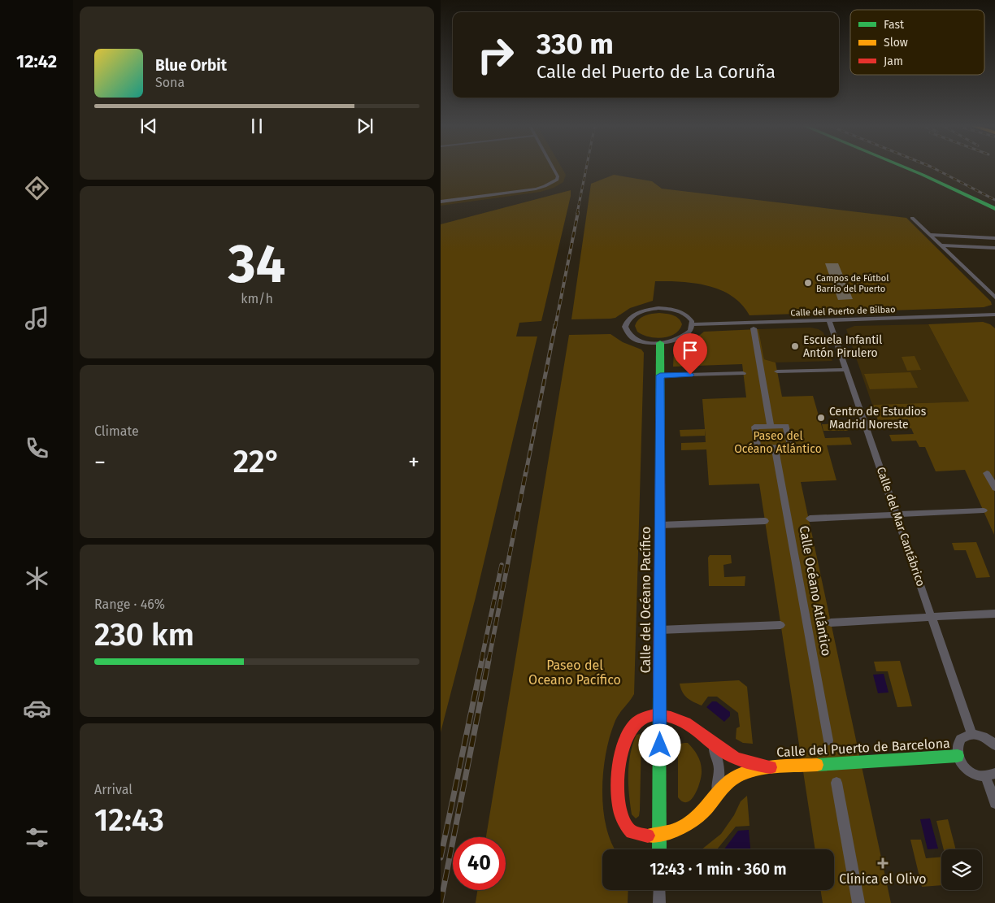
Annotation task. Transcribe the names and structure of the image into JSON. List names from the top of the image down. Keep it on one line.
{"streets":{"street":["Calle del Puerto de Bilbao","Calle del Mar Cantábrico","Calle Océano Atlántico","Calle del Océano Pacífico","Calle del Puerto de Barcelona"]},"crossings":[["Calle del Puerto de Bilbao","Calle del Mar Cantábrico"],["Calle del Mar Cantábrico","Calle del Puerto de Barcelona"],["Calle del Océano Pacífico","Calle del Puerto de Barcelona"]],"parks":["Paseo del Océano Atlántico","Paseo del Oceano Pacífico"],"places":{"other":["Campos de Fútbol Barrio del Puerto","Escuela Infantil Antón Pirulero","Centro de Estudios Madrid Noreste"],"health":["Clínica el Olivo"]},"legend":["Fast","Slow","Jam"],"page":{"tabs":"12:42","turn":["330 m","Calle del Puerto de La Coruña"],"song":["Blue Orbit","Sona"],"tile":[["34","km/h"],"Climate",["Range · 46%","230 km"],["Arrival","12:43"]],"heat":["−","22°","+"],"limit":"40","trip":"12:43 · 1 min · 360 m"}}
